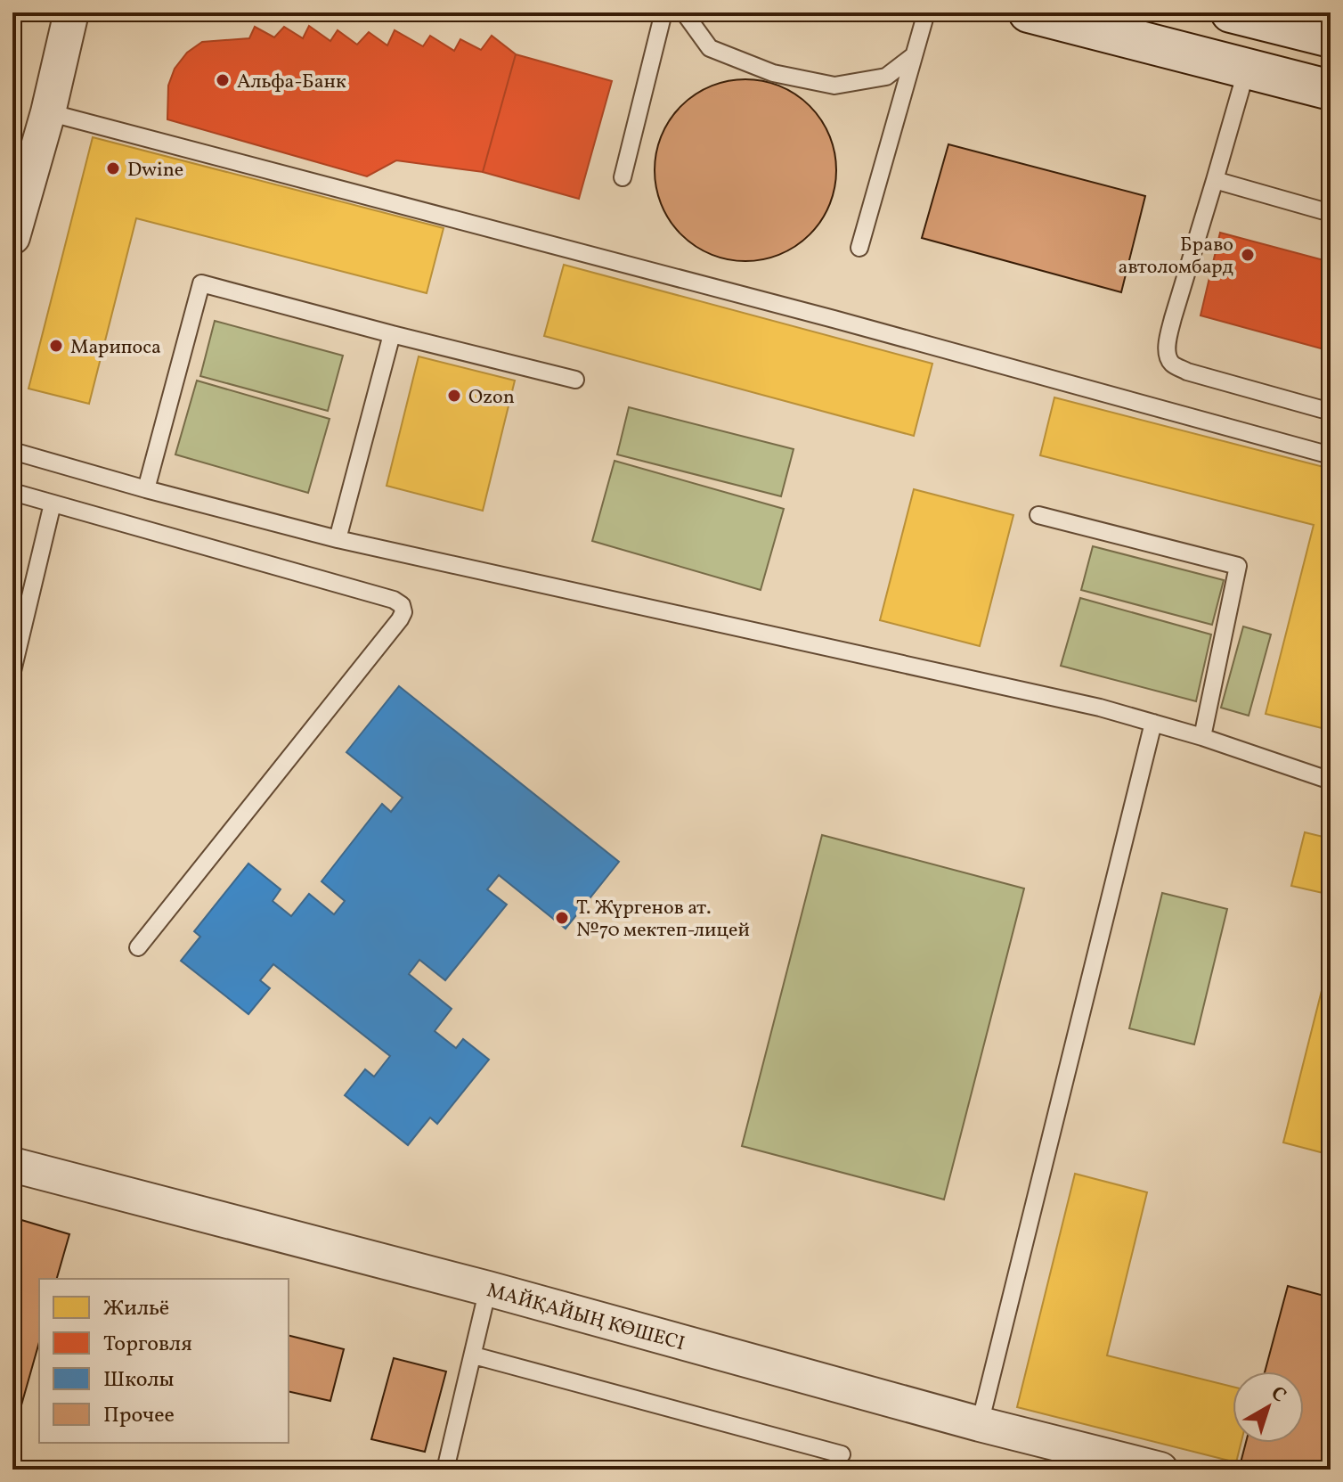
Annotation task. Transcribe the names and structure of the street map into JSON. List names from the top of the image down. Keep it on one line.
{"streets":{"street":["МАЙҚАЙЫҢ КӨШЕСІ"]},"places":["Альфа-Банк","Dwine","Браво автоломбард","Марипоса","Ozon","Т. Жүргенов ат. №70 мектеп-лицей"],"legend":["Жильё","Торговля","Школы","Прочее"],"north":"top right"}
